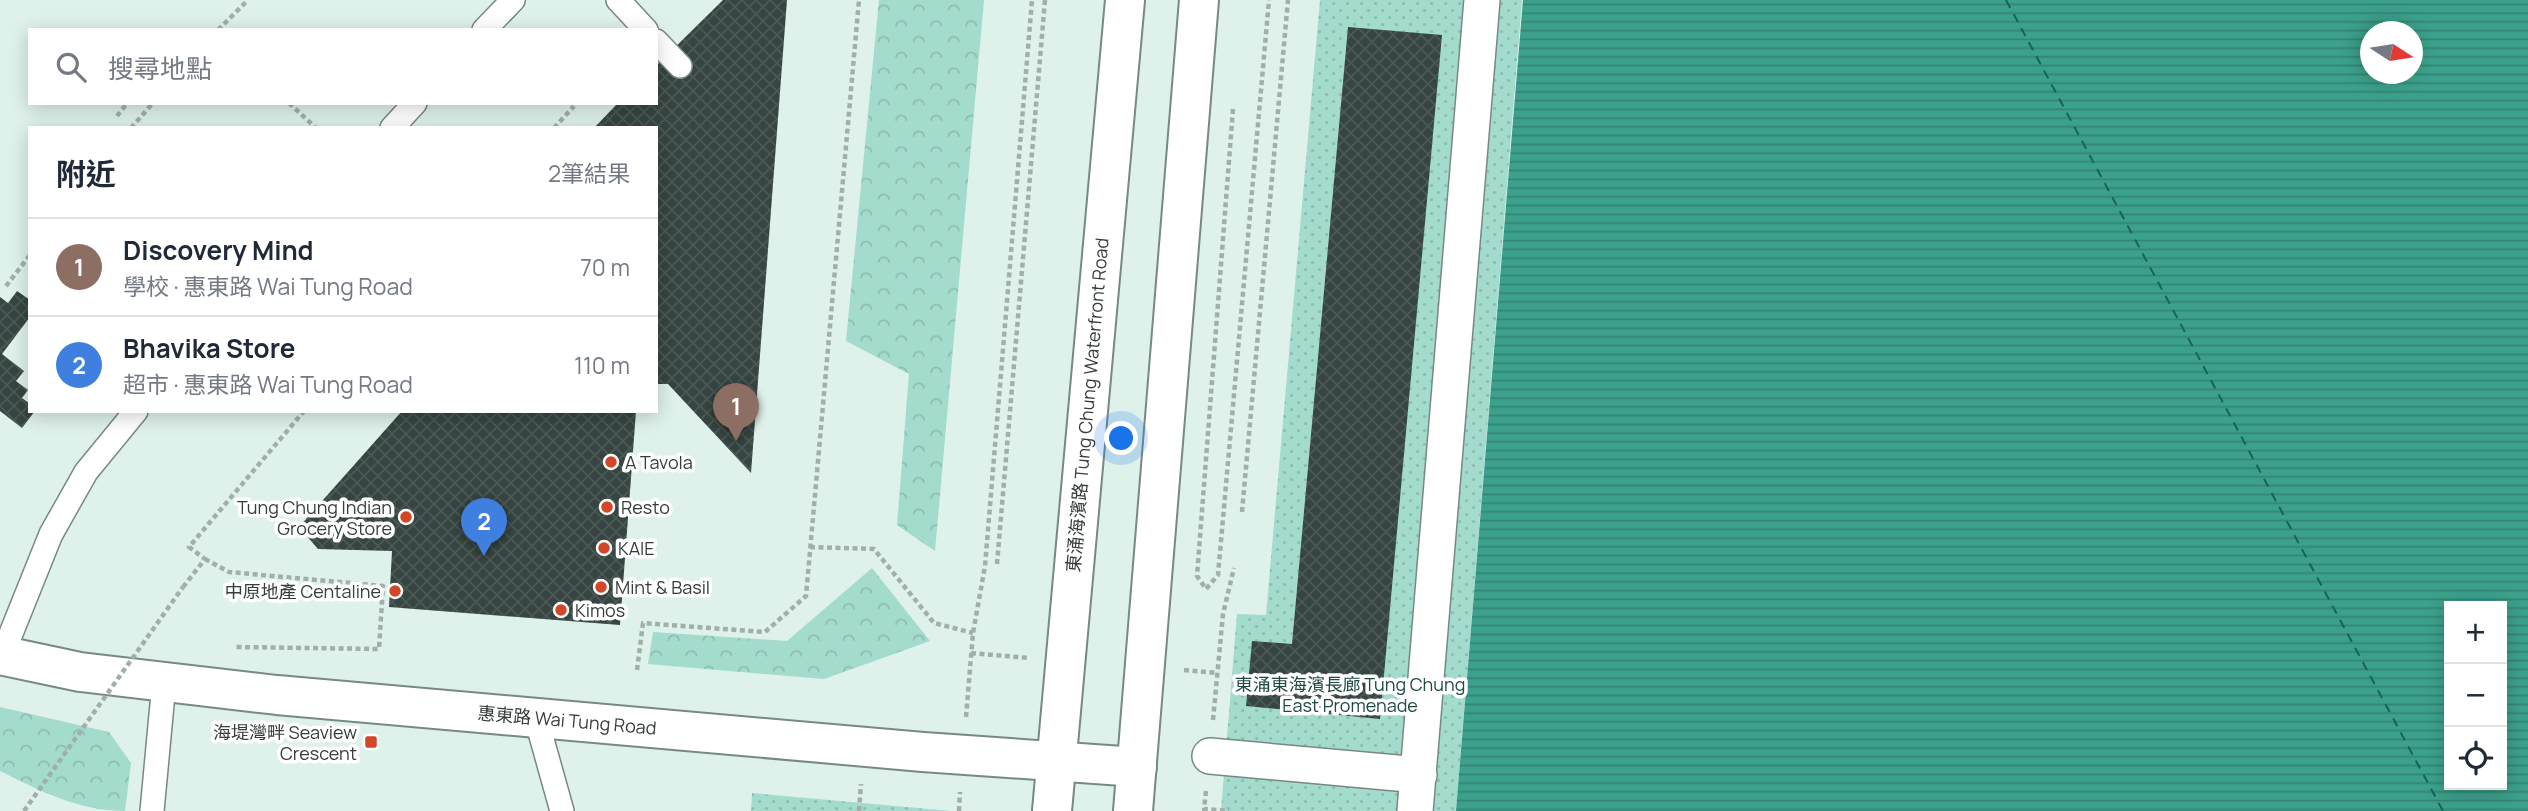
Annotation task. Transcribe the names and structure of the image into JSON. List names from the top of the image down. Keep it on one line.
{"streets":{"main road":["東涌海濱路 Tung Chung Waterfront Road","惠東路 Wai Tung Road"]},"crossings":[["東涌海濱路 Tung Chung Waterfront Road","惠東路 Wai Tung Road"]],"parks":["東涌東海濱長廊 Tung Chung East Promenade"],"places":{"other":["A Tavola","Resto","Tung Chung Indian Grocery Store","KAIE","Mint & Basil","中原地產 Centaline","Kimos"],"transit":["海堤灣畔 Seaview Crescent"]},"north":"right","page":{"search":"搜尋地點","heading":["附近","2筆結果"],"list":[{"mark":"1","name":"Discovery Mind","note":"學校 · 惠東路 Wai Tung Road","value":"70 m"},{"mark":"2","name":"Bhavika Store","note":"超市 · 惠東路 Wai Tung Road","value":"110 m"}],"pins":["1","2"],"map_buttons":["+","−"]}}
